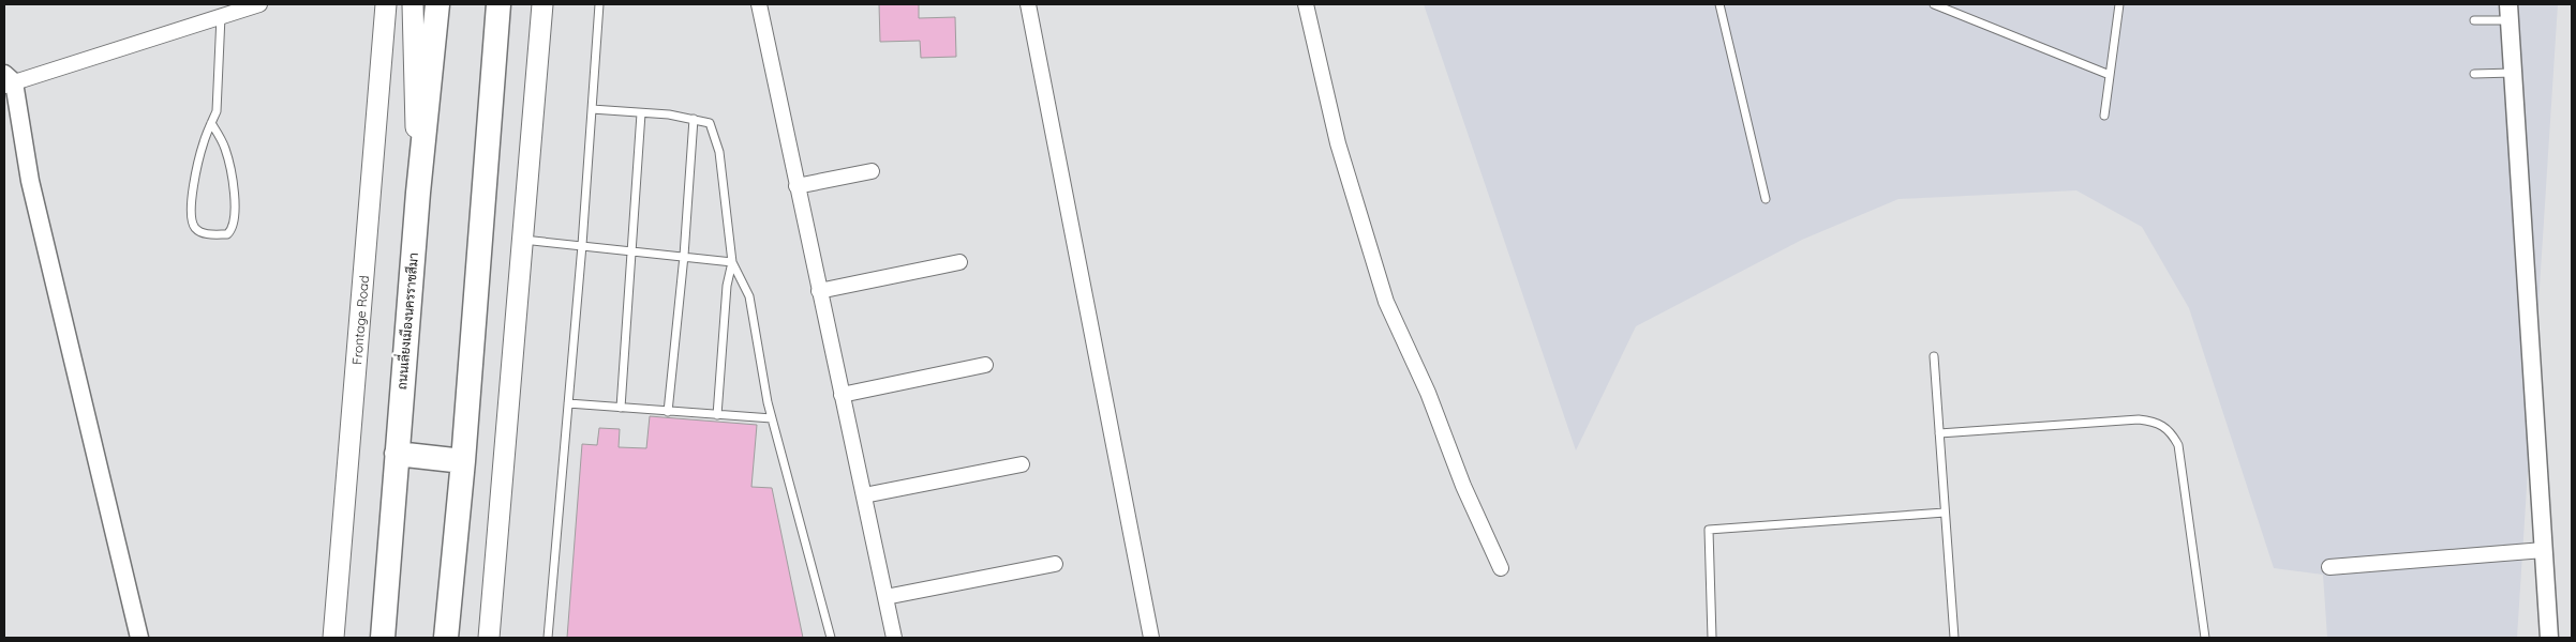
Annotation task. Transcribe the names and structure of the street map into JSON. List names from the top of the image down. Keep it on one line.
{"streets":{"highway":["ถนนเลี่ยงเมืองนครราชสีมา"],"main road":["Frontage Road"]}}
